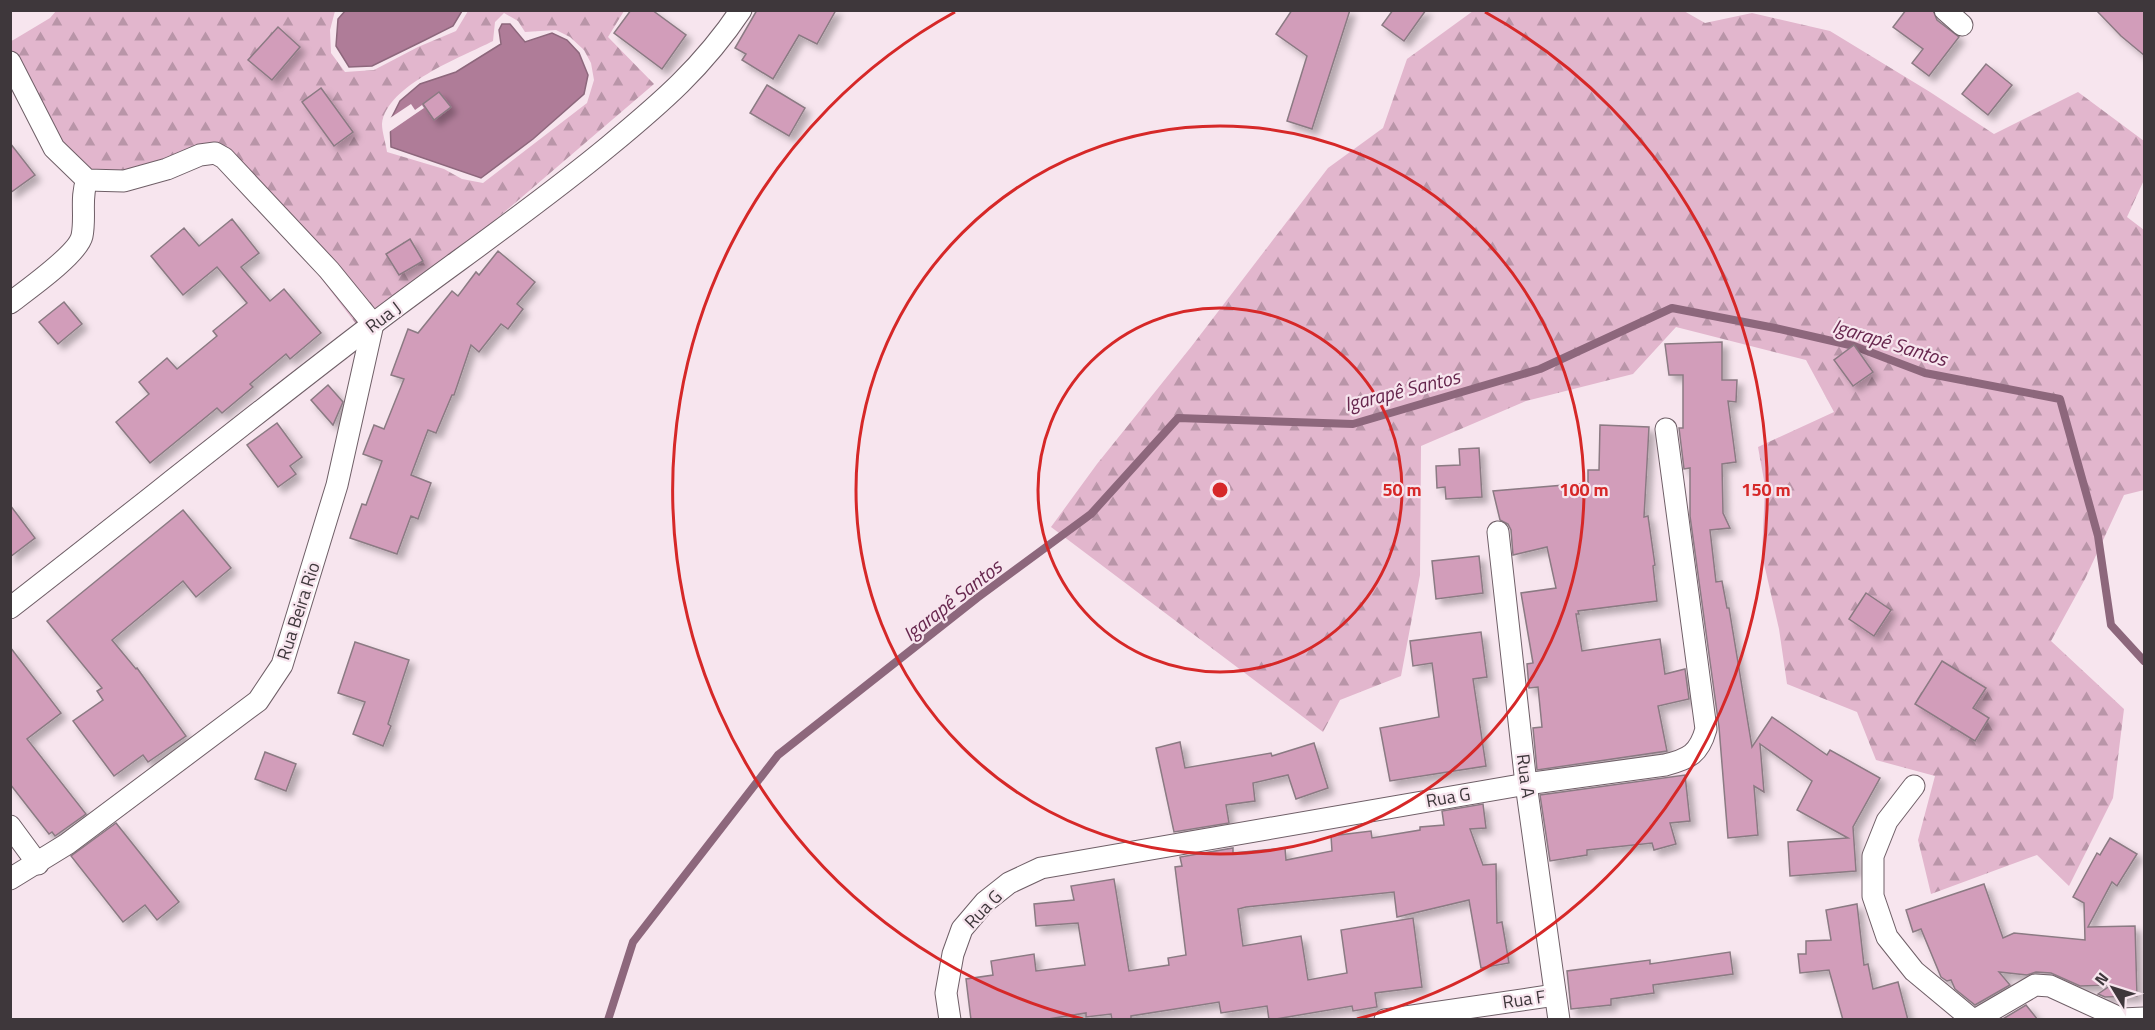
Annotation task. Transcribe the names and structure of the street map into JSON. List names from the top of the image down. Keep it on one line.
{"streets":{"street":["Rua J","Rua Beira Rio","Rua A","Rua G","Rua F"]},"crossings":[["Rua J","Rua Beira Rio"],["Rua A","Rua G"],["Rua A","Rua F"]],"water":["Igarapê Santos"],"north":"top left","rings":["50 m","100 m","150 m"]}
